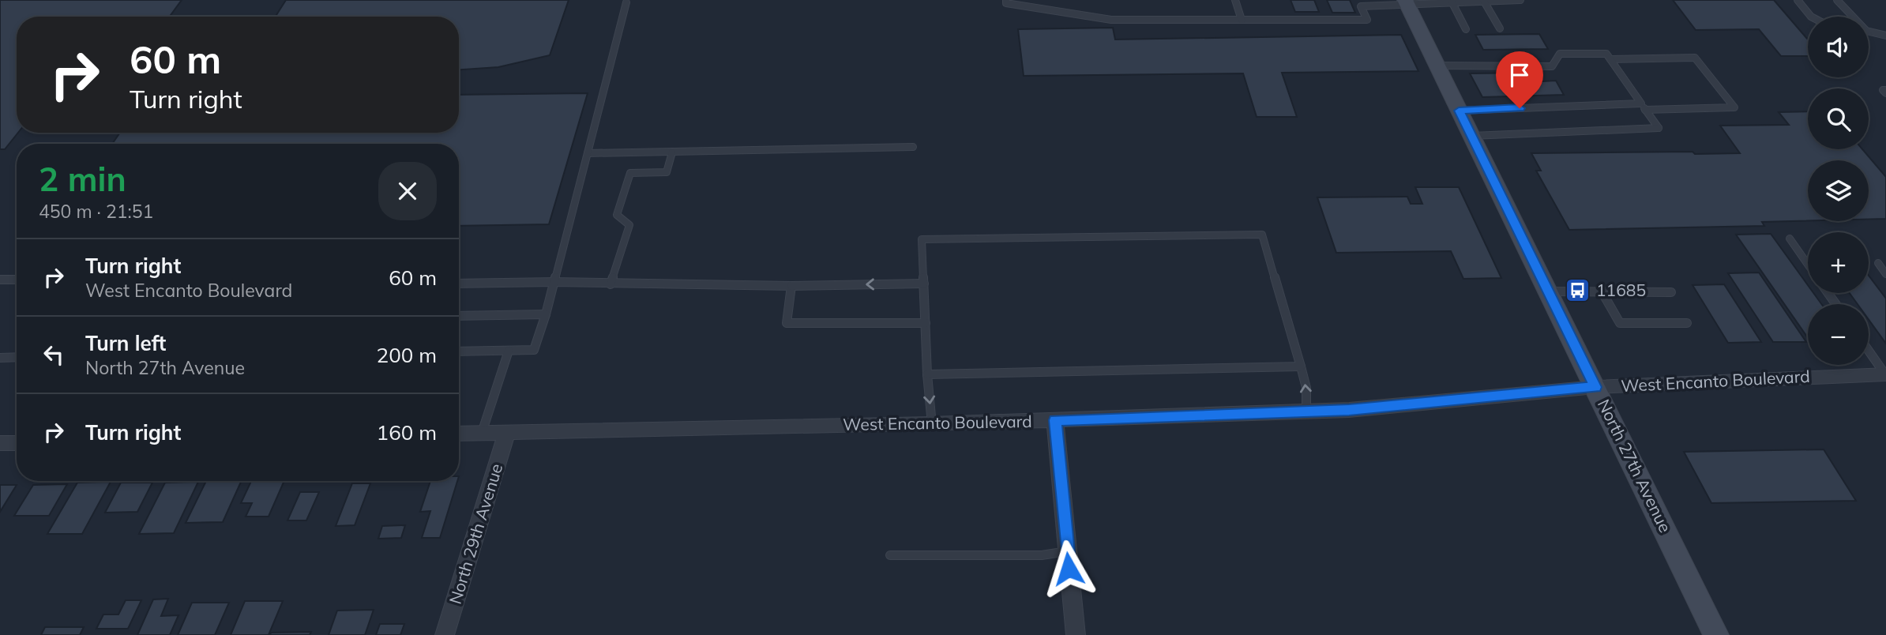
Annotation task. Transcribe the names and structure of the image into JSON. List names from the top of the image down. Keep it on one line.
{"streets":{"main road":["North 27th Avenue"],"street":["West Encanto Boulevard","North 29th Avenue"]},"crossings":[["West Encanto Boulevard","North 27th Avenue"],["West Encanto Boulevard","North 29th Avenue"]],"places":{"bus stop":["11685"]},"page":{"map_buttons":["+","−"],"turn":["60 m","Turn right"],"heading":["2 min","450 m · 21:51"],"list":[{"name":"Turn right","note":"West Encanto Boulevard","value":"60 m"},{"name":"Turn left","note":"North 27th Avenue","value":"200 m"},{"name":"Turn right","value":"160 m"}]}}
